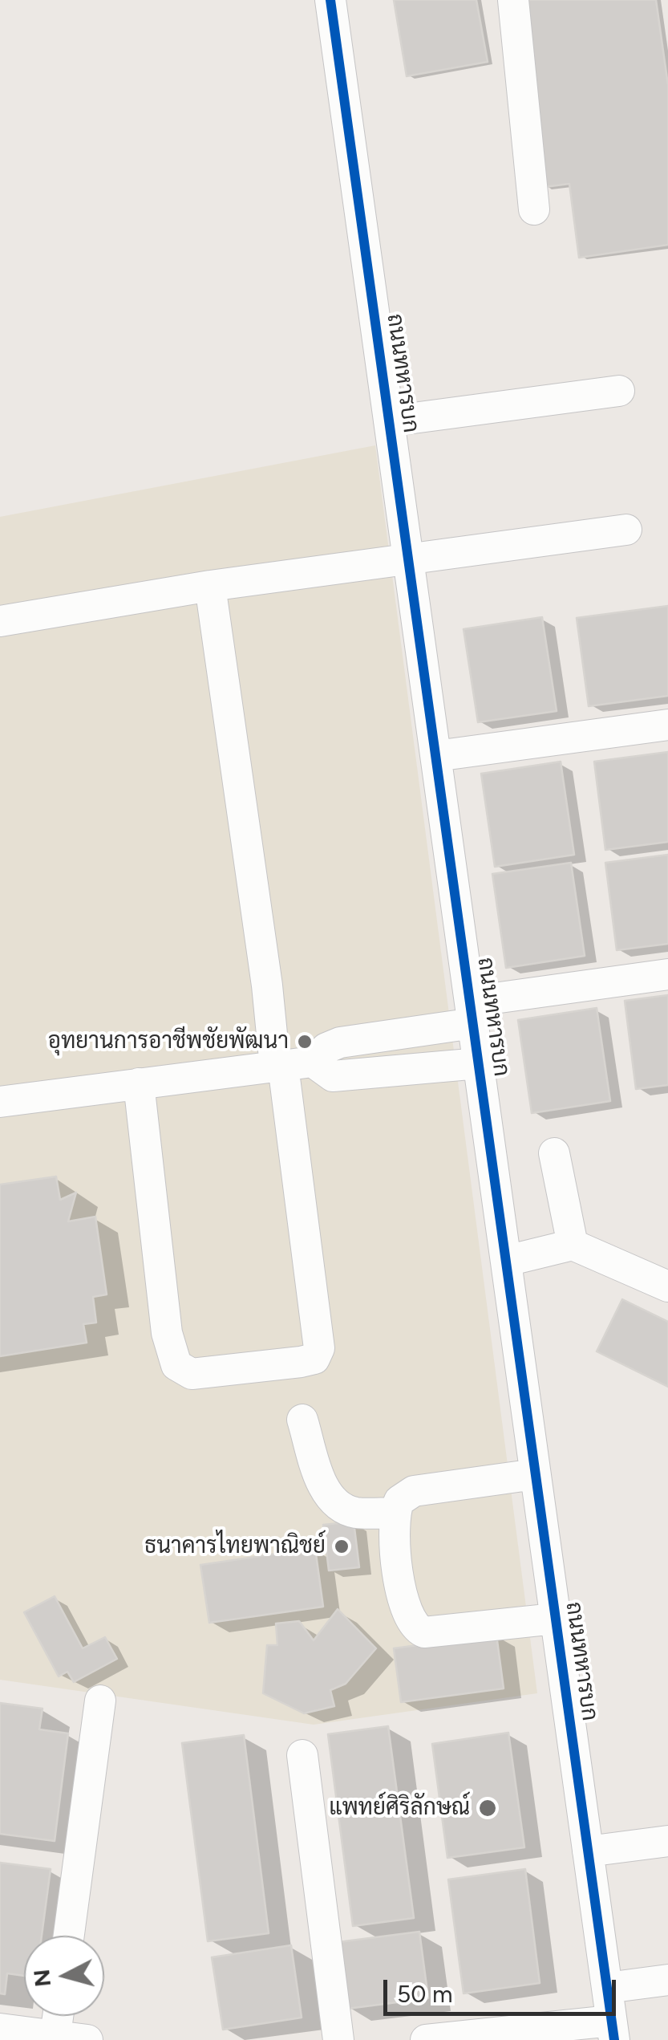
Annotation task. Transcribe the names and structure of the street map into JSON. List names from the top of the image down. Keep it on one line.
{"streets":{"street":["ถนนทหารบก"]},"places":["อุทยานการอาชีพชัยพัฒนา","ธนาคารไทยพาณิชย์","แพทย์ศิริลักษณ์"],"scale_bar":"50 m","north":"left"}
